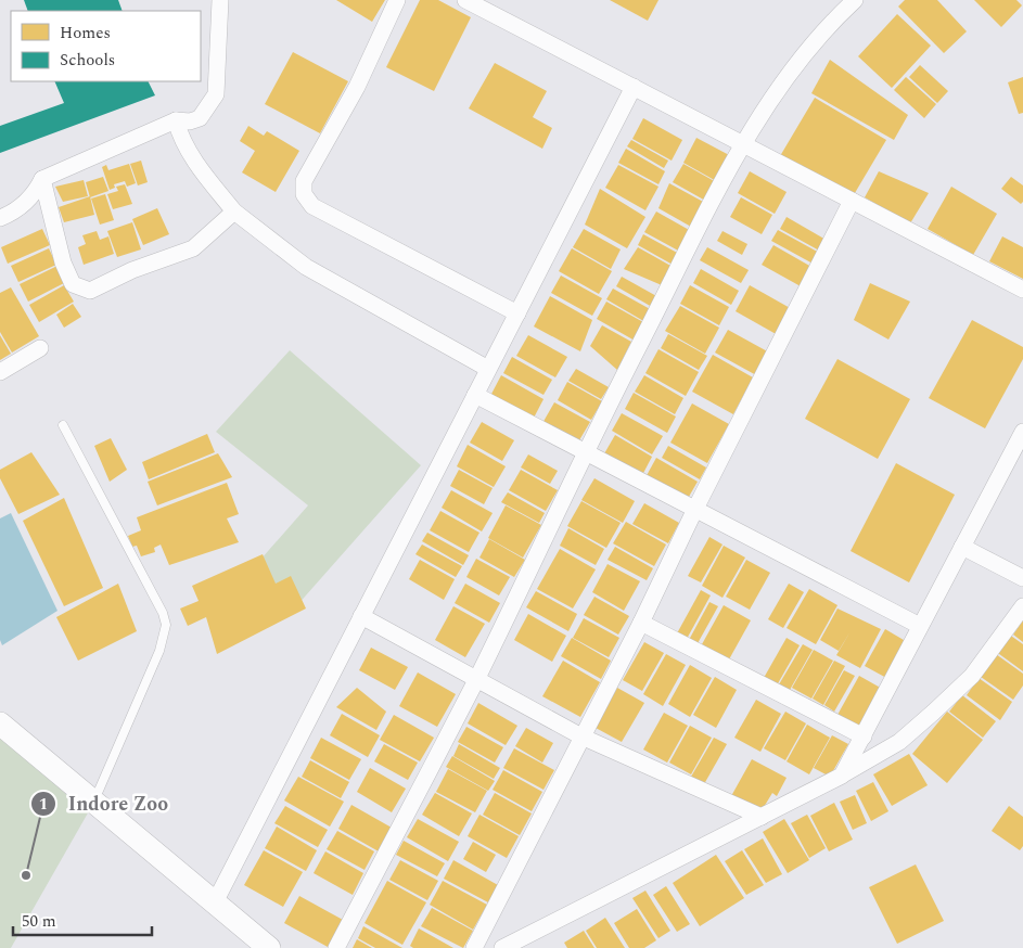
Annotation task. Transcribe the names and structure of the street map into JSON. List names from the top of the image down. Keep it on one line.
{"places":["Indore Zoo"],"legend":["Homes","Schools"],"scale_bar":"50 m"}
